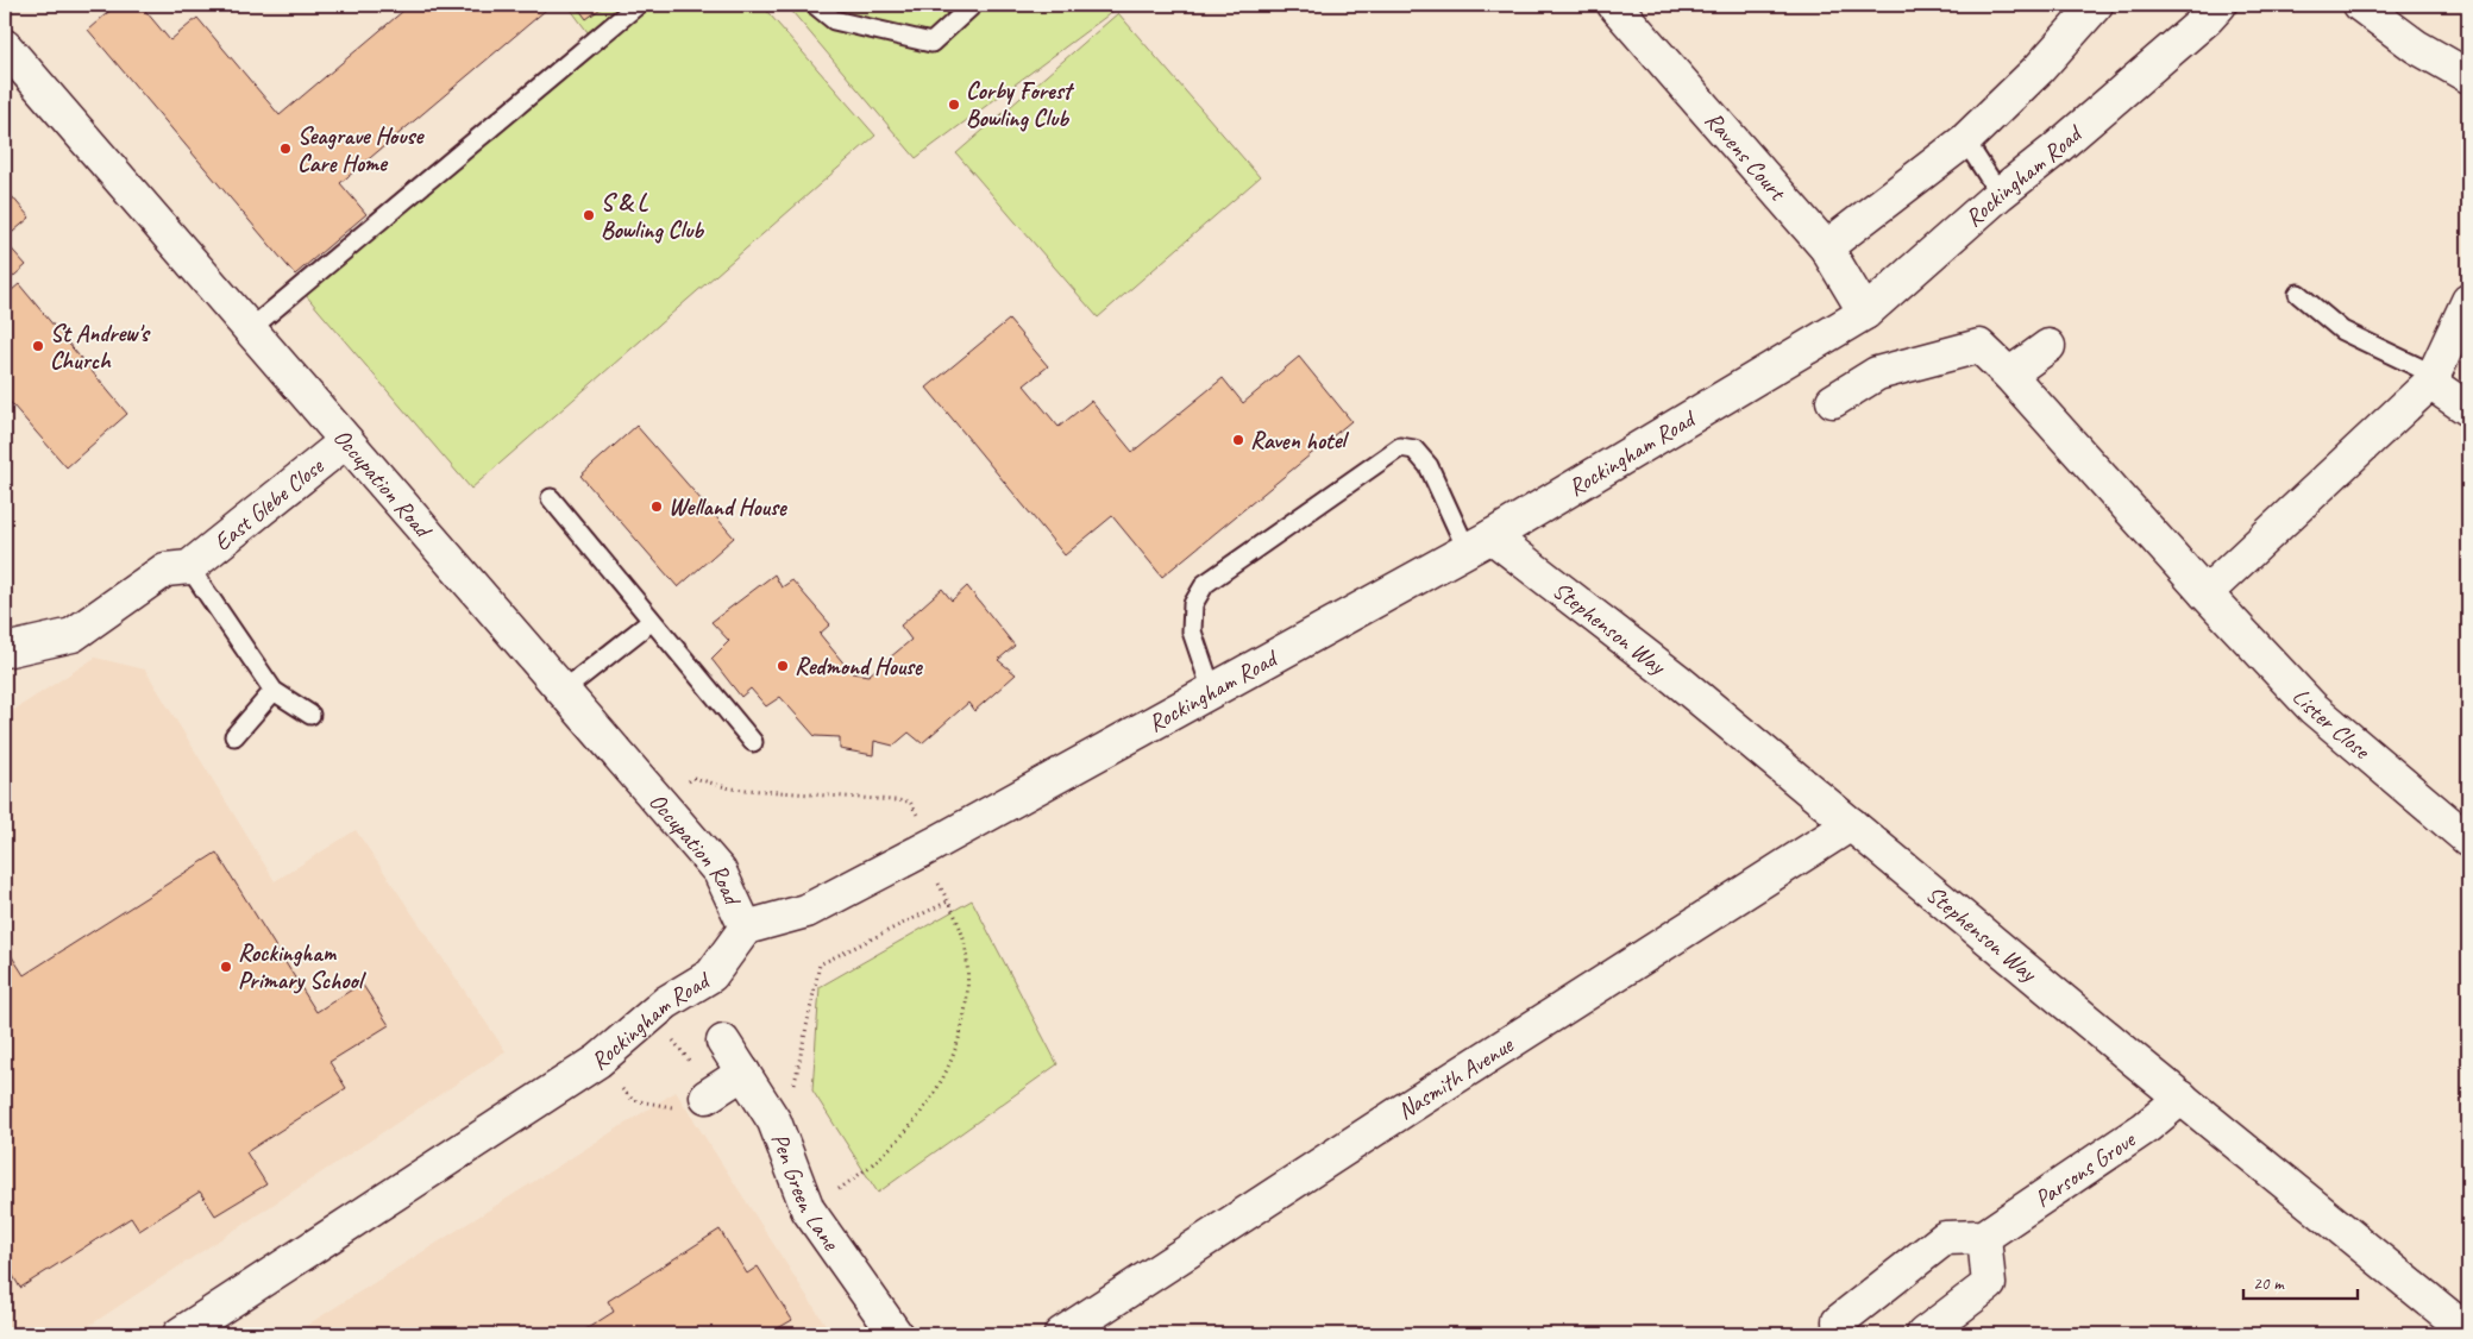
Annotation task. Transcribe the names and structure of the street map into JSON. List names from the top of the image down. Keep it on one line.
{"streets":{"street":["Ravens Court","Rockingham Road","Occupation Road","East Glebe Close","Stephenson Way","Lister Close","Nasmith Avenue","Parsons Grove","Pen Green Lane"]},"crossings":[["Ravens Court","Rockingham Road"],["Rockingham Road","Occupation Road"],["Rockingham Road","Stephenson Way"],["Occupation Road","East Glebe Close"],["Stephenson Way","Nasmith Avenue"],["Stephenson Way","Parsons Grove"]],"places":["Corby Forest Bowling Club","Seagrave House Care Home","S & L Bowling Club","St Andrew's Church","Raven hotel","Welland House","Redmond House","Rockingham Primary School"],"scale_bar":"20 m"}
